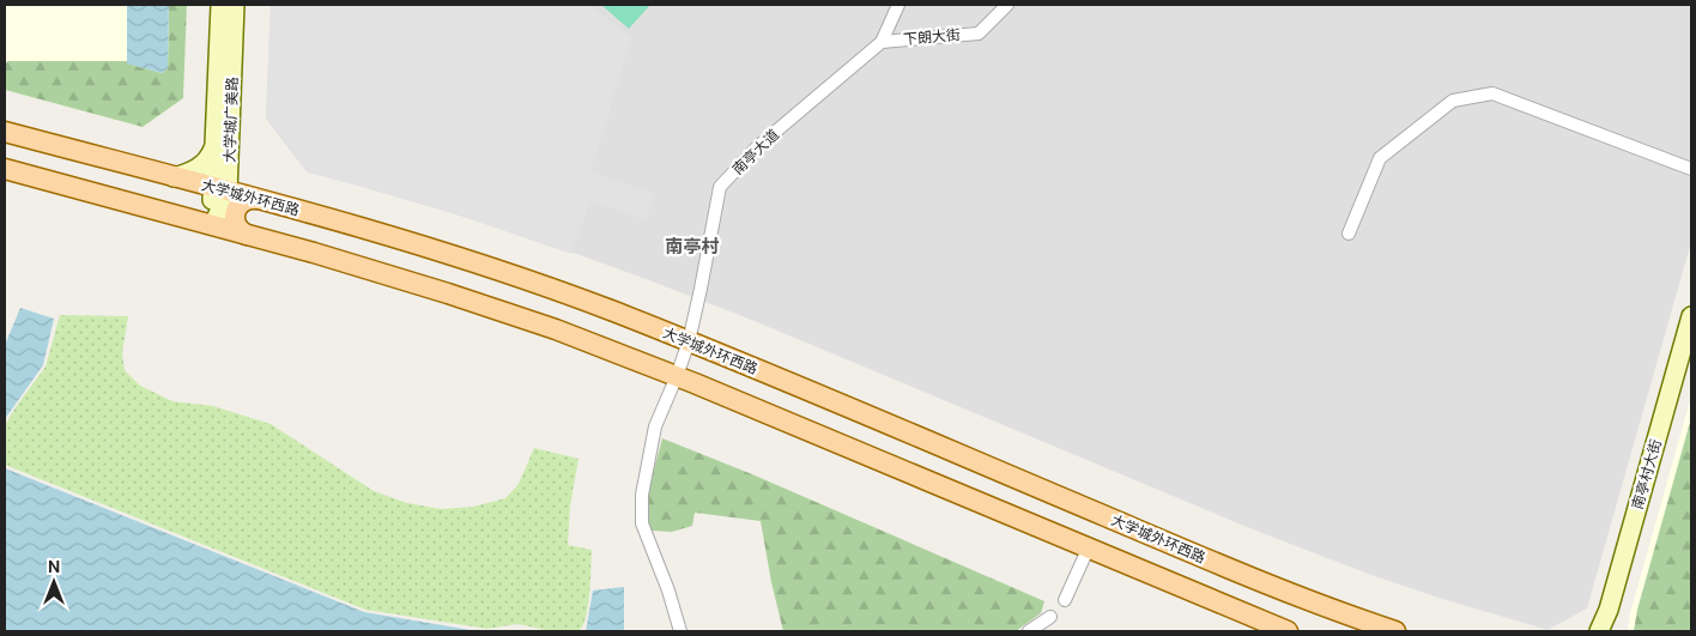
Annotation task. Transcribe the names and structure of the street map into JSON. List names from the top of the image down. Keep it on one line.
{"streets":{"main road":["大学城广美路","大学城外环西路","南亭村大街"],"street":["下朗大街","南亭大道"]},"crossings":[["下朗大街","南亭大道"],["大学城广美路","大学城外环西路"],["南亭大道","大学城外环西路"]],"districts":["南亭村"],"north":"top"}
